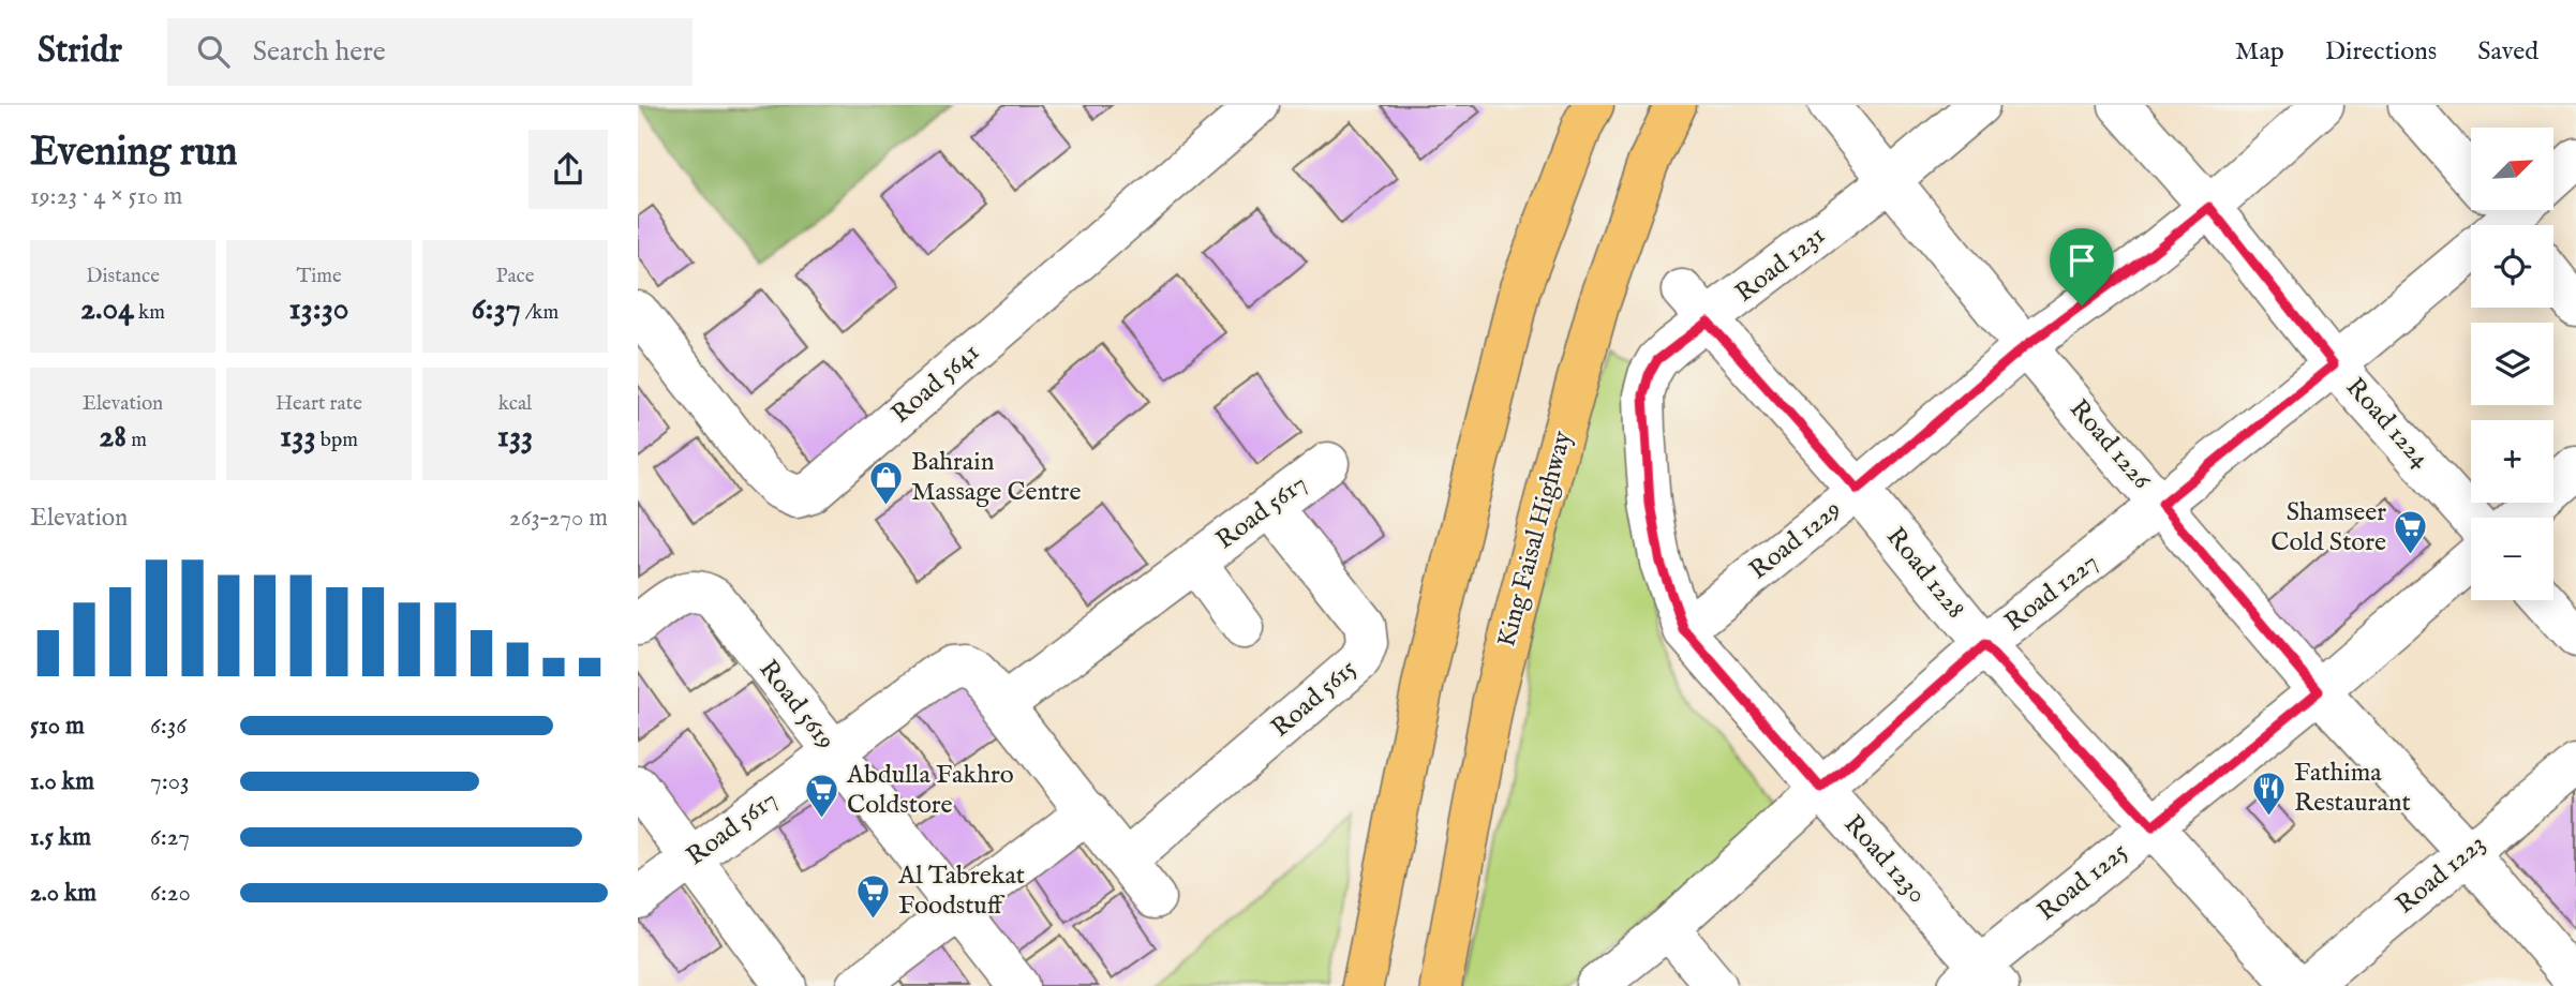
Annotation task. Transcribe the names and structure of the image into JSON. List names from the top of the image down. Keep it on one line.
{"streets":{"main road":["King Faisal Highway"],"street":["Road 1231","Road 5641","Road 1224","Road 1226","Road 5617","Road 1229","Road 1228","Road 1227","Road 5615","Road 5619","Road 1230","Road 1223","Road 1225"]},"crossings":[["Road 1231","Road 1226"],["Road 1231","Road 1229"],["Road 1231","Road 1228"],["Road 1231","Road 1230"],["Road 1224","Road 1229"],["Road 1224","Road 1227"],["Road 1226","Road 1229"],["Road 1226","Road 1227"],["Road 1226","Road 1223"],["Road 1226","Road 1225"],["Road 5617","Road 5615"],["Road 5617","Road 5619"],["Road 1229","Road 1228"],["Road 1229","Road 1230"],["Road 1228","Road 1227"],["Road 1228","Road 1225"],["Road 1227","Road 1230"],["Road 1230","Road 1225"]],"places":{"shop":["Bahrain Massage Centre"],"supermarket":["Shamseer Cold Store","Abdulla Fakhro Coldstore","Al Tabrekat Foodstuff"],"restaurant":["Fathima Restaurant"]},"north":"top right","page":{"header":"Stridr","search":"Search here","nav":["Map","Directions","Saved"],"heading":["Evening run","19:23 · 4 × 510 m"],"map_buttons":["+","−"],"stats":[["Distance","2.04 km"],["Time","13:30"],["Pace","6:37 /km"],["Elevation","28 m"],["Heart rate","133 bpm"],["kcal","133"]],"chart":["Elevation","263–270 m"],"list":[{"name":"510 m","note":"6:36"},{"name":"1.0 km","note":"7:03"},{"name":"1.5 km","note":"6:27"},{"name":"2.0 km","note":"6:20"}]}}
